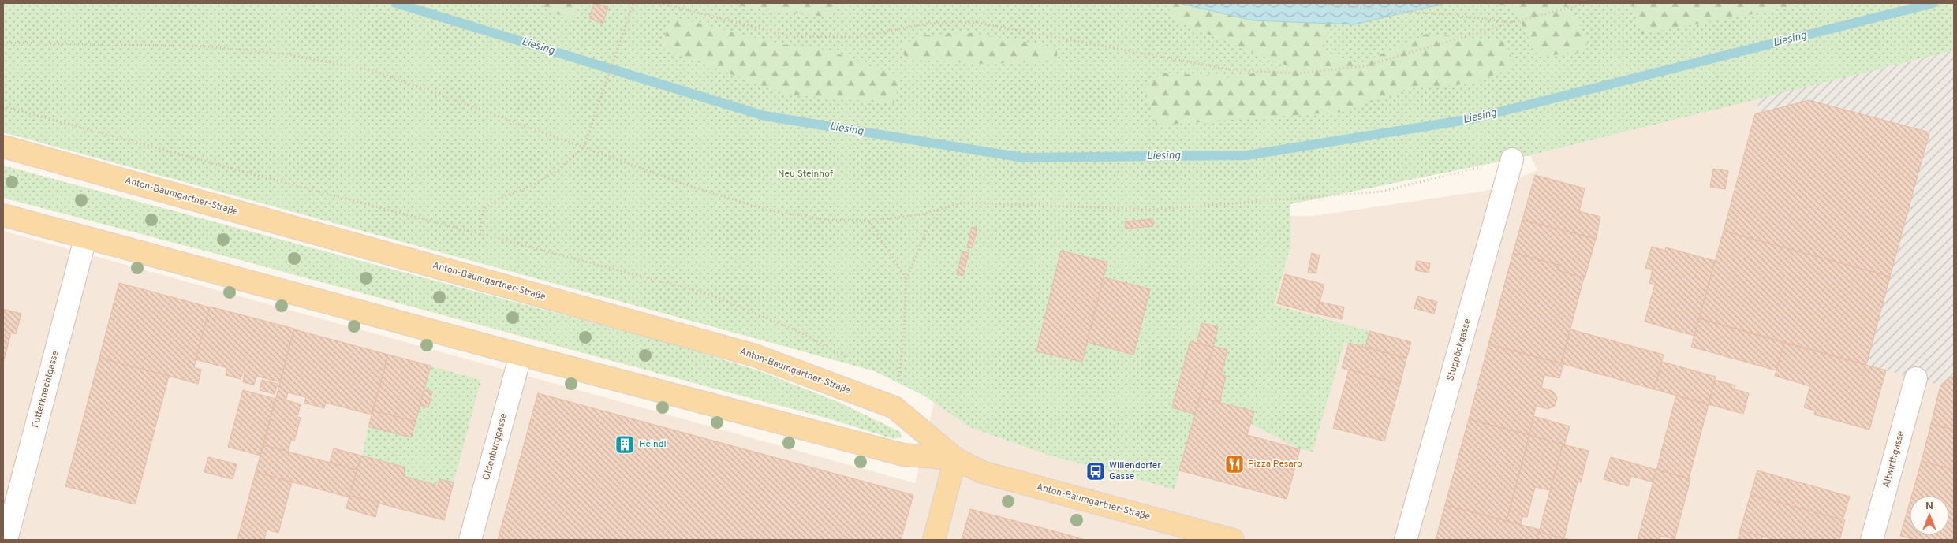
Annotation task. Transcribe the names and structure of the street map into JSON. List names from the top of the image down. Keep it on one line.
{"streets":{"main road":["Anton-Baumgartner-Straße"],"street":["Stuppöckgasse","Futterknechtgasse","Oldenburggasse","Altwirthgasse"]},"crossings":[["Anton-Baumgartner-Straße","Futterknechtgasse"],["Anton-Baumgartner-Straße","Oldenburggasse"]],"water":["Liesing"],"parks":["Neu Steinhof"],"places":{"building":["Heindl"],"restaurant":["Pizza Pesaro"],"bus stop":["Willendorfer Gasse"]},"north":"top"}
